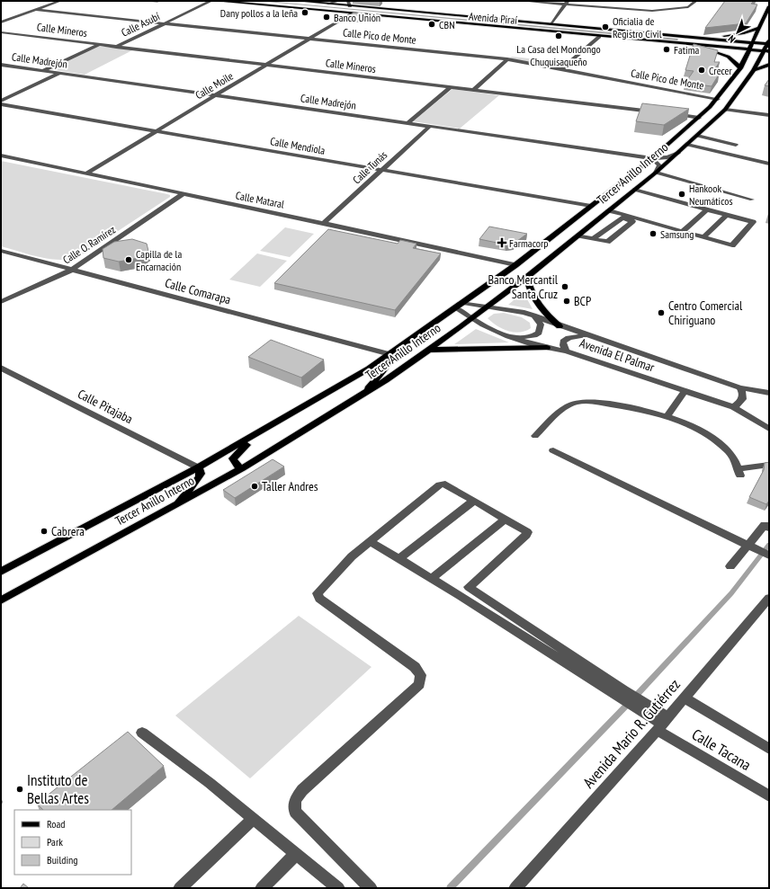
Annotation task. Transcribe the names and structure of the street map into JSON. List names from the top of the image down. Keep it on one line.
{"streets":{"main road":["Avenida Piraí","Tercer Anillo Interno"],"street":["Calle Asubí","Calle Mineros","Calle Pico de Monte","Calle Madrejón","Calle Moile","Calle Mendiola","Calle Tunás","Calle Mataral","Calle O. Ramírez","Calle Comarapa","Avenida El Palmar","Calle Pitajaba","Avenida Mario R. Gutiérrez","Calle Tacana"]},"crossings":[["Avenida Piraí","Calle Moile"],["Avenida Piraí","Tercer Anillo Interno"],["Calle Asubí","Calle Mineros"],["Calle Asubí","Calle Pico de Monte"],["Calle Mineros","Calle Moile"],["Calle Pico de Monte","Calle Moile"],["Calle Pico de Monte","Tercer Anillo Interno"],["Calle Madrejón","Calle Moile"],["Calle Madrejón","Calle Tunás"],["Calle Madrejón","Tercer Anillo Interno"],["Calle Moile","Calle Mendiola"],["Calle Moile","Calle Mataral"],["Calle Mendiola","Calle Tunás"],["Calle Mendiola","Tercer Anillo Interno"],["Calle Tunás","Calle Mataral"],["Tercer Anillo Interno","Calle Mataral"],["Tercer Anillo Interno","Calle Comarapa"],["Tercer Anillo Interno","Avenida El Palmar"],["Tercer Anillo Interno","Calle Pitajaba"],["Calle Mataral","Calle O. Ramírez"],["Calle O. Ramírez","Calle Comarapa"],["Avenida Mario R. Gutiérrez","Calle Tacana"]],"places":{"other":["Dany pollos a la leña","Banco Unión","CBN","Oficialia de Registro Civil","La Casa del Mondongo Chuquisaqueño","Fatima","Crecer","Hankook Neumáticos","Samsung","Capilla de la Encarnación","Banco Mercantil Santa Cruz","BCP","Centro Comercial Chiriguano","Taller Andres","Cabrera","Instituto de Bellas Artes"],"health":["Farmacorp"]},"legend":["Road","Park","Building"],"north":"bottom left"}
